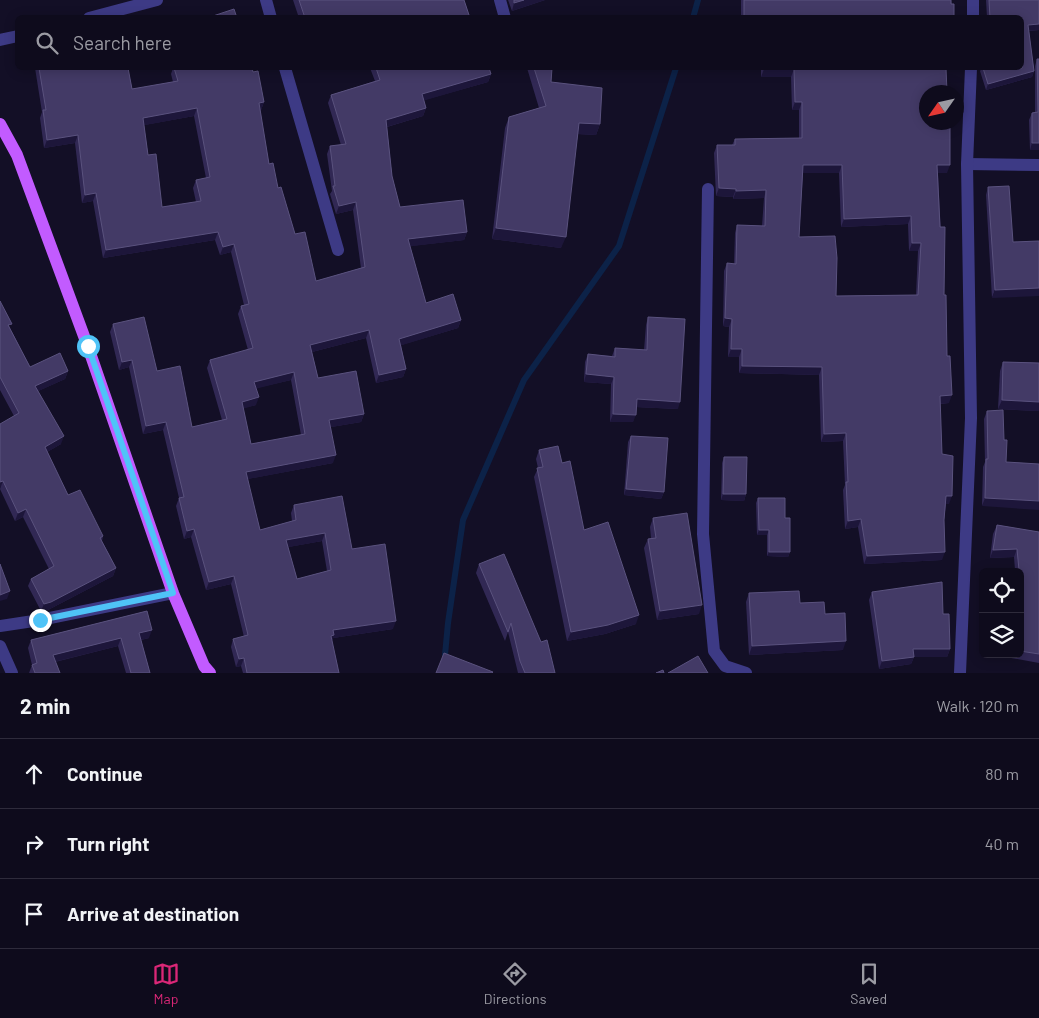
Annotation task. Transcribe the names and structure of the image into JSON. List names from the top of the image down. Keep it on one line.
{"north":"bottom left","page":{"search":"Search here","heading":["2 min","Walk · 120 m"],"list":[["Continue","80 m"],["Turn right","40 m"],"Arrive at destination"],"nav":["Map","Directions","Saved"]}}
